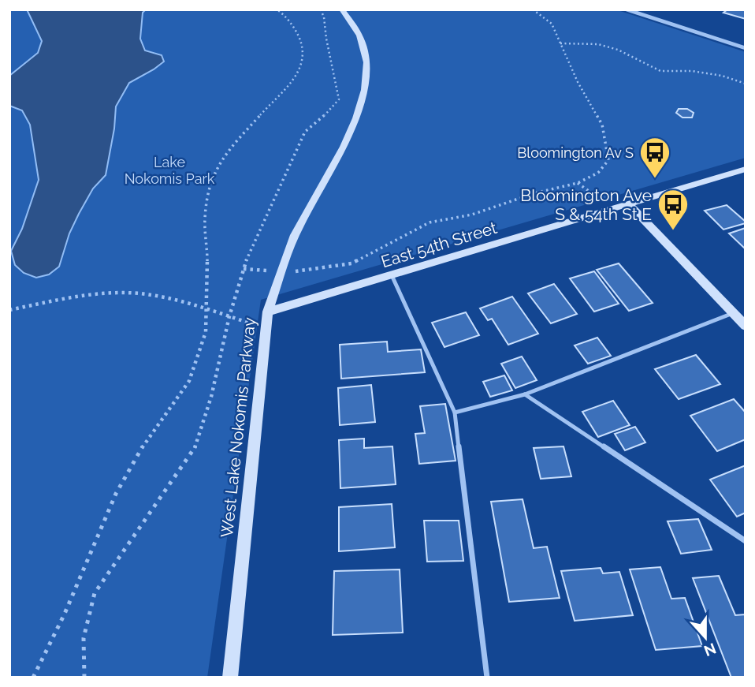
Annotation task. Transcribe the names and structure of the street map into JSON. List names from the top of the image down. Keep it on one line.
{"streets":{"street":["East 54th Street","West Lake Nokomis Parkway"]},"crossings":[["East 54th Street","West Lake Nokomis Parkway"]],"parks":["Lake Nokomis Park"],"places":{"bus stop":["Bloomington Av S","Bloomington Ave S & 54th St E"]},"north":"bottom"}
